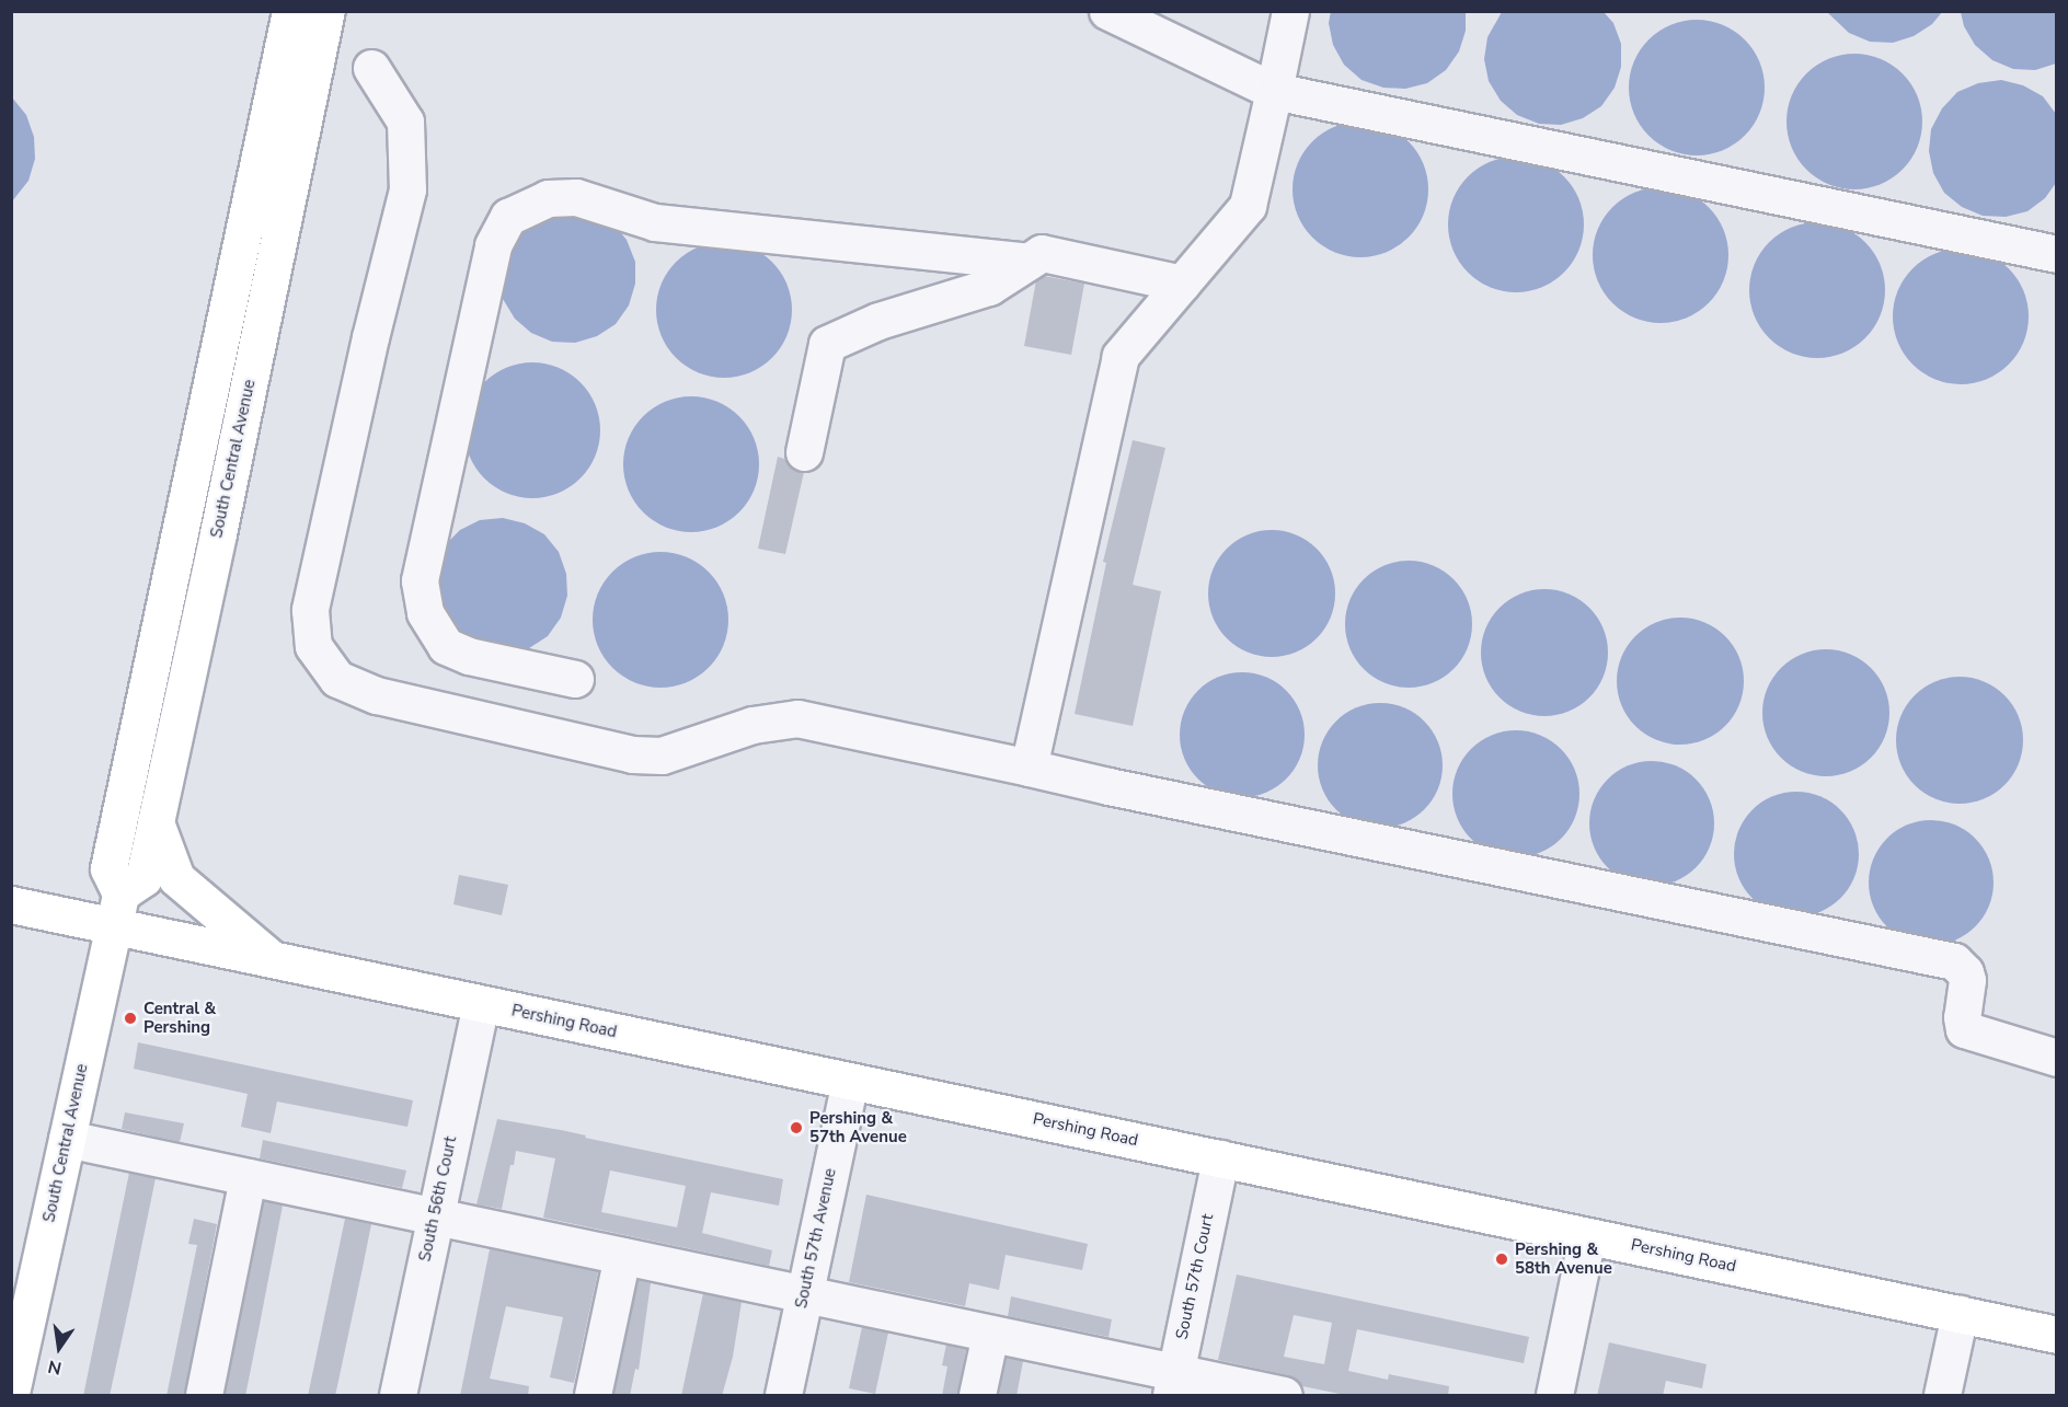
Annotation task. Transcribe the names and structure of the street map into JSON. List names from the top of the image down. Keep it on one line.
{"streets":{"main road":["South Central Avenue","Pershing Road"],"street":["South 56th Court","South 57th Avenue","South 57th Court"]},"crossings":[["South Central Avenue","Pershing Road"],["Pershing Road","South 56th Court"],["Pershing Road","South 57th Avenue"],["Pershing Road","South 57th Court"]],"places":["Central & Pershing","Pershing & 57th Avenue","Pershing & 58th Avenue"],"north":"bottom"}
